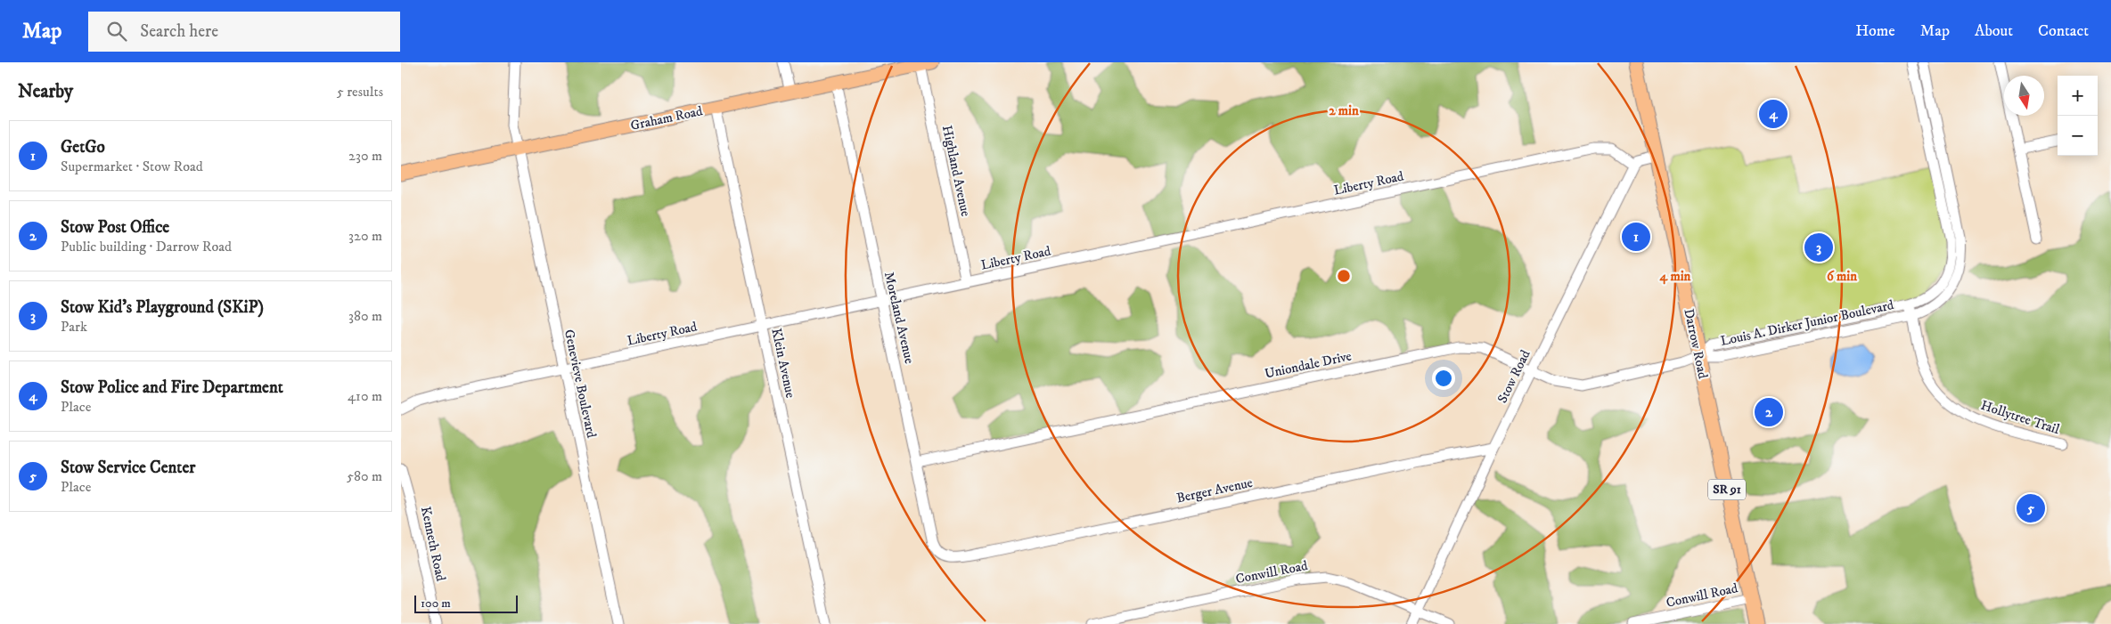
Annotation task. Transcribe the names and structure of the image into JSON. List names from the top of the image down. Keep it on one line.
{"streets":{"main road":["Graham Road","Darrow Road","SR 91"],"street":["Highland Avenue","Liberty Road","Moreland Avenue","Louis A. Dirker Junior Boulevard","Klein Avenue","Uniondale Drive","Stow Road","Genevieve Boulevard","Hollytree Trail","Berger Avenue","Kenneth Road","Conwill Road"]},"crossings":[["Graham Road","Highland Avenue"],["Graham Road","Moreland Avenue"],["Graham Road","Klein Avenue"],["Graham Road","Genevieve Boulevard"],["Highland Avenue","Liberty Road"],["Liberty Road","Moreland Avenue"],["Liberty Road","Klein Avenue"],["Liberty Road","Stow Road"],["Liberty Road","Genevieve Boulevard"],["Moreland Avenue","Uniondale Drive"],["Moreland Avenue","Berger Avenue"],["Louis A. Dirker Junior Boulevard","Darrow Road"],["Louis A. Dirker Junior Boulevard","Uniondale Drive"],["Louis A. Dirker Junior Boulevard","Hollytree Trail"],["Darrow Road","Uniondale Drive"],["Darrow Road","Conwill Road"],["Uniondale Drive","Stow Road"],["Stow Road","Berger Avenue"],["Stow Road","Conwill Road"]],"scale_bar":"100 m","north":"bottom","page":{"header":"Map","search":"Search here","nav":["Home","Map","About","Contact"],"heading":["Nearby","5 results"],"map_buttons":["+","−"],"pins":["4","1","3","2","5"],"list":[{"mark":"1","name":"GetGo","note":"Supermarket · Stow Road","value":"230 m"},{"mark":"2","name":"Stow Post Office","note":"Public building · Darrow Road","value":"320 m"},{"mark":"3","name":"Stow Kid's Playground (SKiP)","note":"Park","value":"380 m"},{"mark":"4","name":"Stow Police and Fire Department","note":"Place","value":"410 m"},{"mark":"5","name":"Stow Service Center","note":"Place","value":"580 m"}],"scale":"100 m"},"rings":["2 min","4 min","6 min"]}
